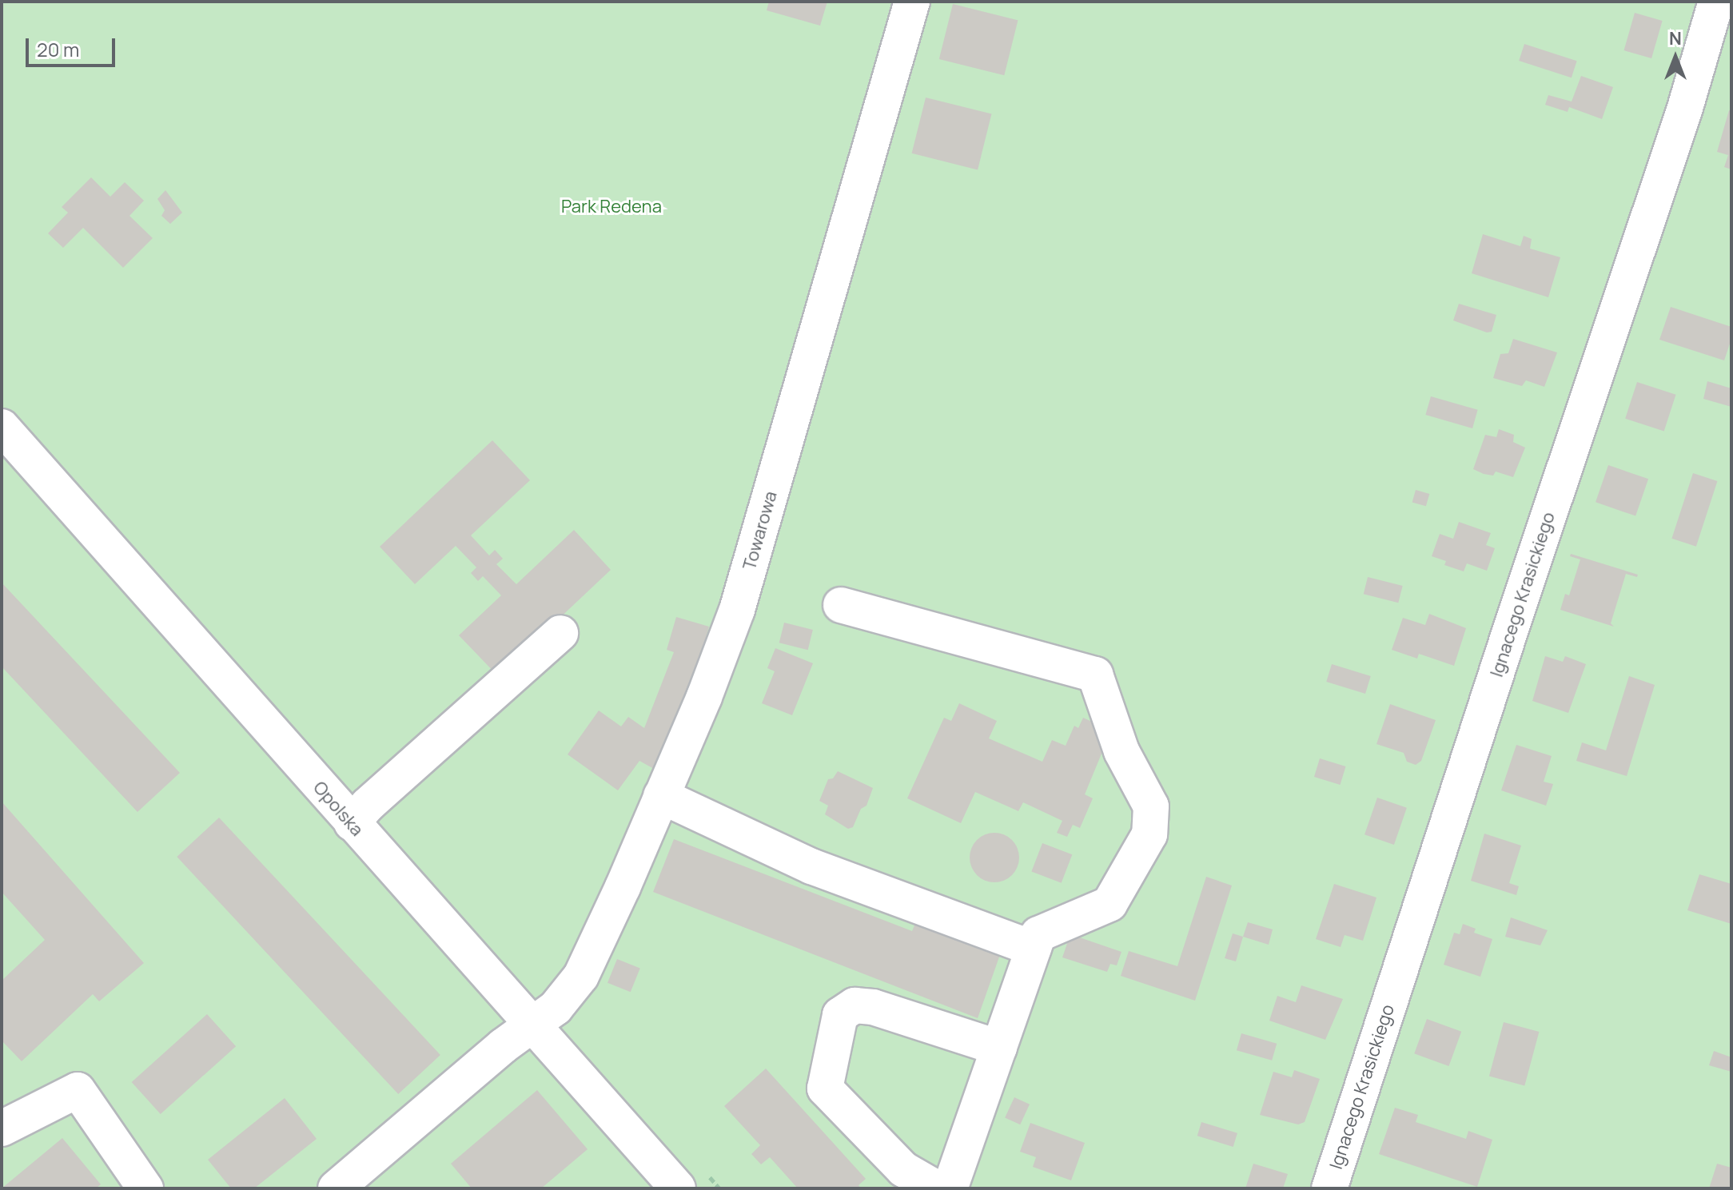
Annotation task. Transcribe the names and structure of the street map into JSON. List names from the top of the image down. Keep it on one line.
{"streets":{"street":["Towarowa","Ignacego Krasickiego","Opolska"]},"crossings":[["Towarowa","Opolska"]],"parks":["Park Redena"],"scale_bar":"20 m","north":"top"}
